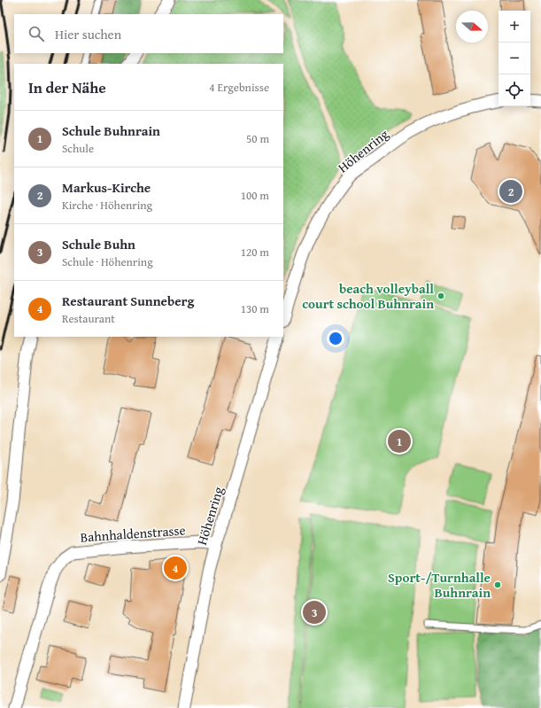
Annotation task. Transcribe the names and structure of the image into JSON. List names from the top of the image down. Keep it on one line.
{"streets":{"street":["Höhenring","Bahnhaldenstrasse"]},"crossings":[["Höhenring","Bahnhaldenstrasse"]],"places":["beach volleyball court school Buhnrain","Sport-/Turnhalle Buhnrain"],"north":"right","page":{"map_buttons":["+","−"],"search":"Hier suchen","heading":["In der Nähe","4 Ergebnisse"],"list":[{"mark":"1","name":"Schule Buhnrain","note":"Schule","value":"50 m"},{"mark":"2","name":"Markus-Kirche","note":"Kirche · Höhenring","value":"100 m"},{"mark":"3","name":"Schule Buhn","note":"Schule · Höhenring","value":"120 m"},{"mark":"4","name":"Restaurant Sunneberg","note":"Restaurant","value":"130 m"}],"pins":["2","1","4","3"]}}
